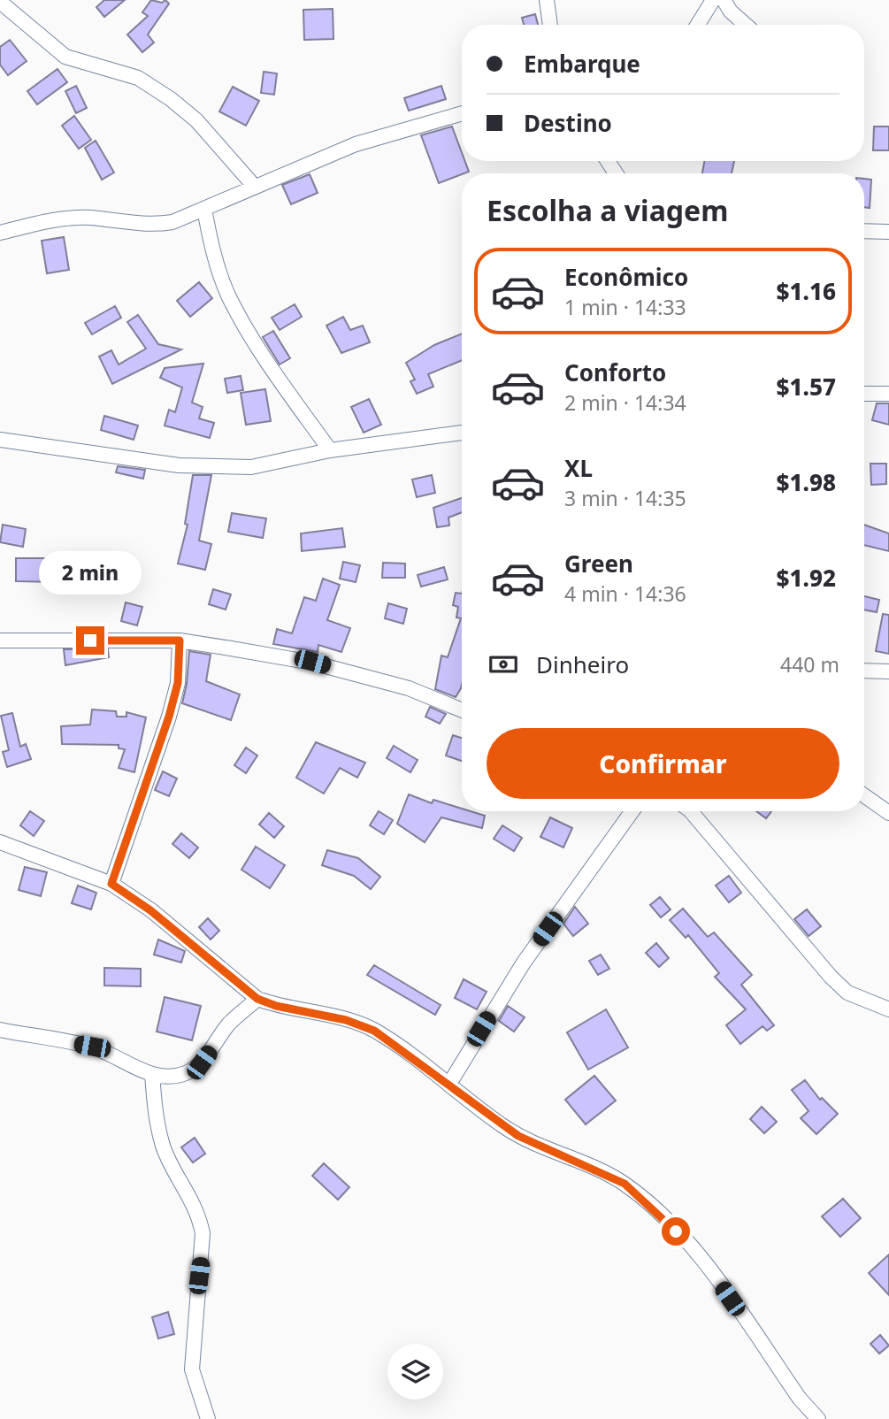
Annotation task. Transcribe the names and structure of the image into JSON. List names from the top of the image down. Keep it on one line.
{"page":{"banner":["Embarque","Destino"],"heading":"Escolha a viagem","list":[{"name":"Econômico","note":"1 min · 14:33","value":"$1.16"},{"name":"Conforto","note":"2 min · 14:34","value":"$1.57"},{"name":"XL","note":"3 min · 14:35","value":"$1.98"},{"name":"Green","note":"4 min · 14:36","value":"$1.92"}],"bubble":"2 min","pay":["Dinheiro","440 m"],"buttons":"Confirmar"}}
